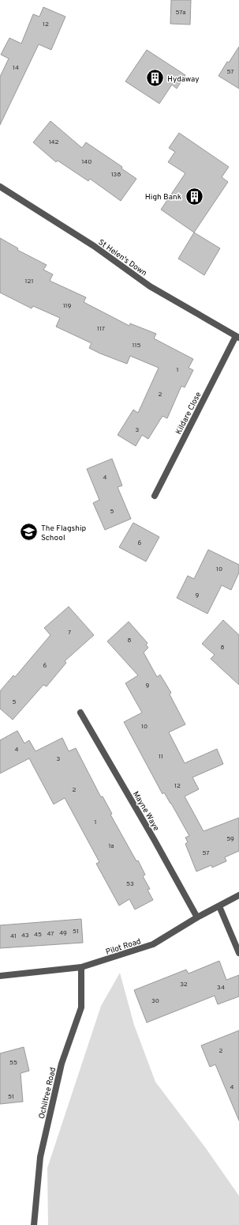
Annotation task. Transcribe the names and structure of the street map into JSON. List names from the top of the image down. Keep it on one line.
{"streets":{"street":["St Helen's Down","Kildare Close","Mayne Waye","Pilot Road","Ochiltree Road"]},"crossings":[["St Helen's Down","Kildare Close"],["Mayne Waye","Pilot Road"],["Pilot Road","Ochiltree Road"]],"places":{"building":["Hydaway","High Bank"],"school or university":["The Flagship School"]},"house_numbers":["57a","12","14","57","142","140","138","121","119","117","115","1","2","3","4","5","6","10","9","7","8","8","6","9","5","10","4","11","3","12","2","1","59","1a","57","53","51","49","47","45","43","41","32","34","30","2","55","4","51"]}
